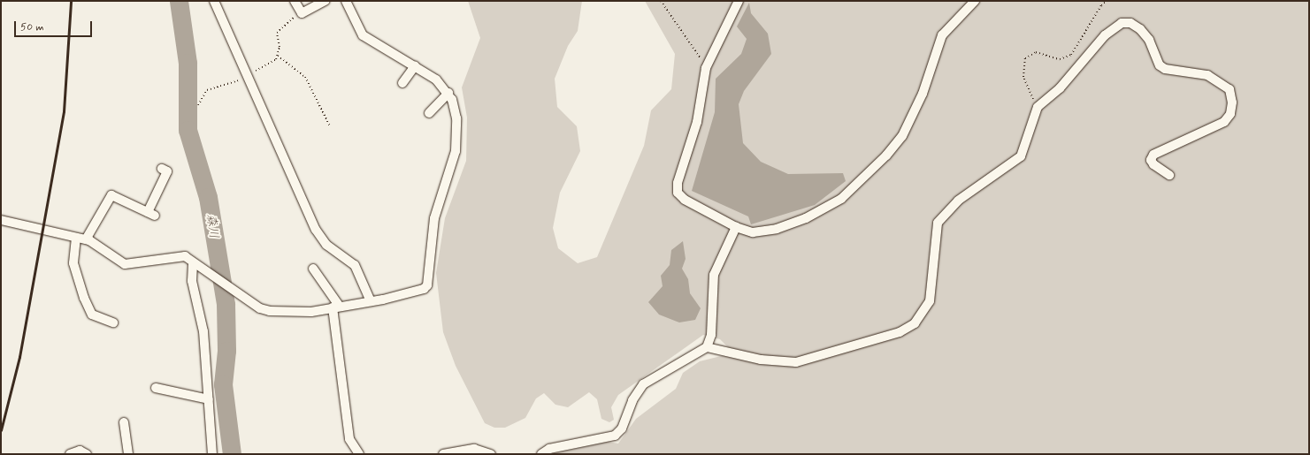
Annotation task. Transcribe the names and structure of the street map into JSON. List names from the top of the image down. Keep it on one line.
{"water":["森川"],"scale_bar":"50 m"}
